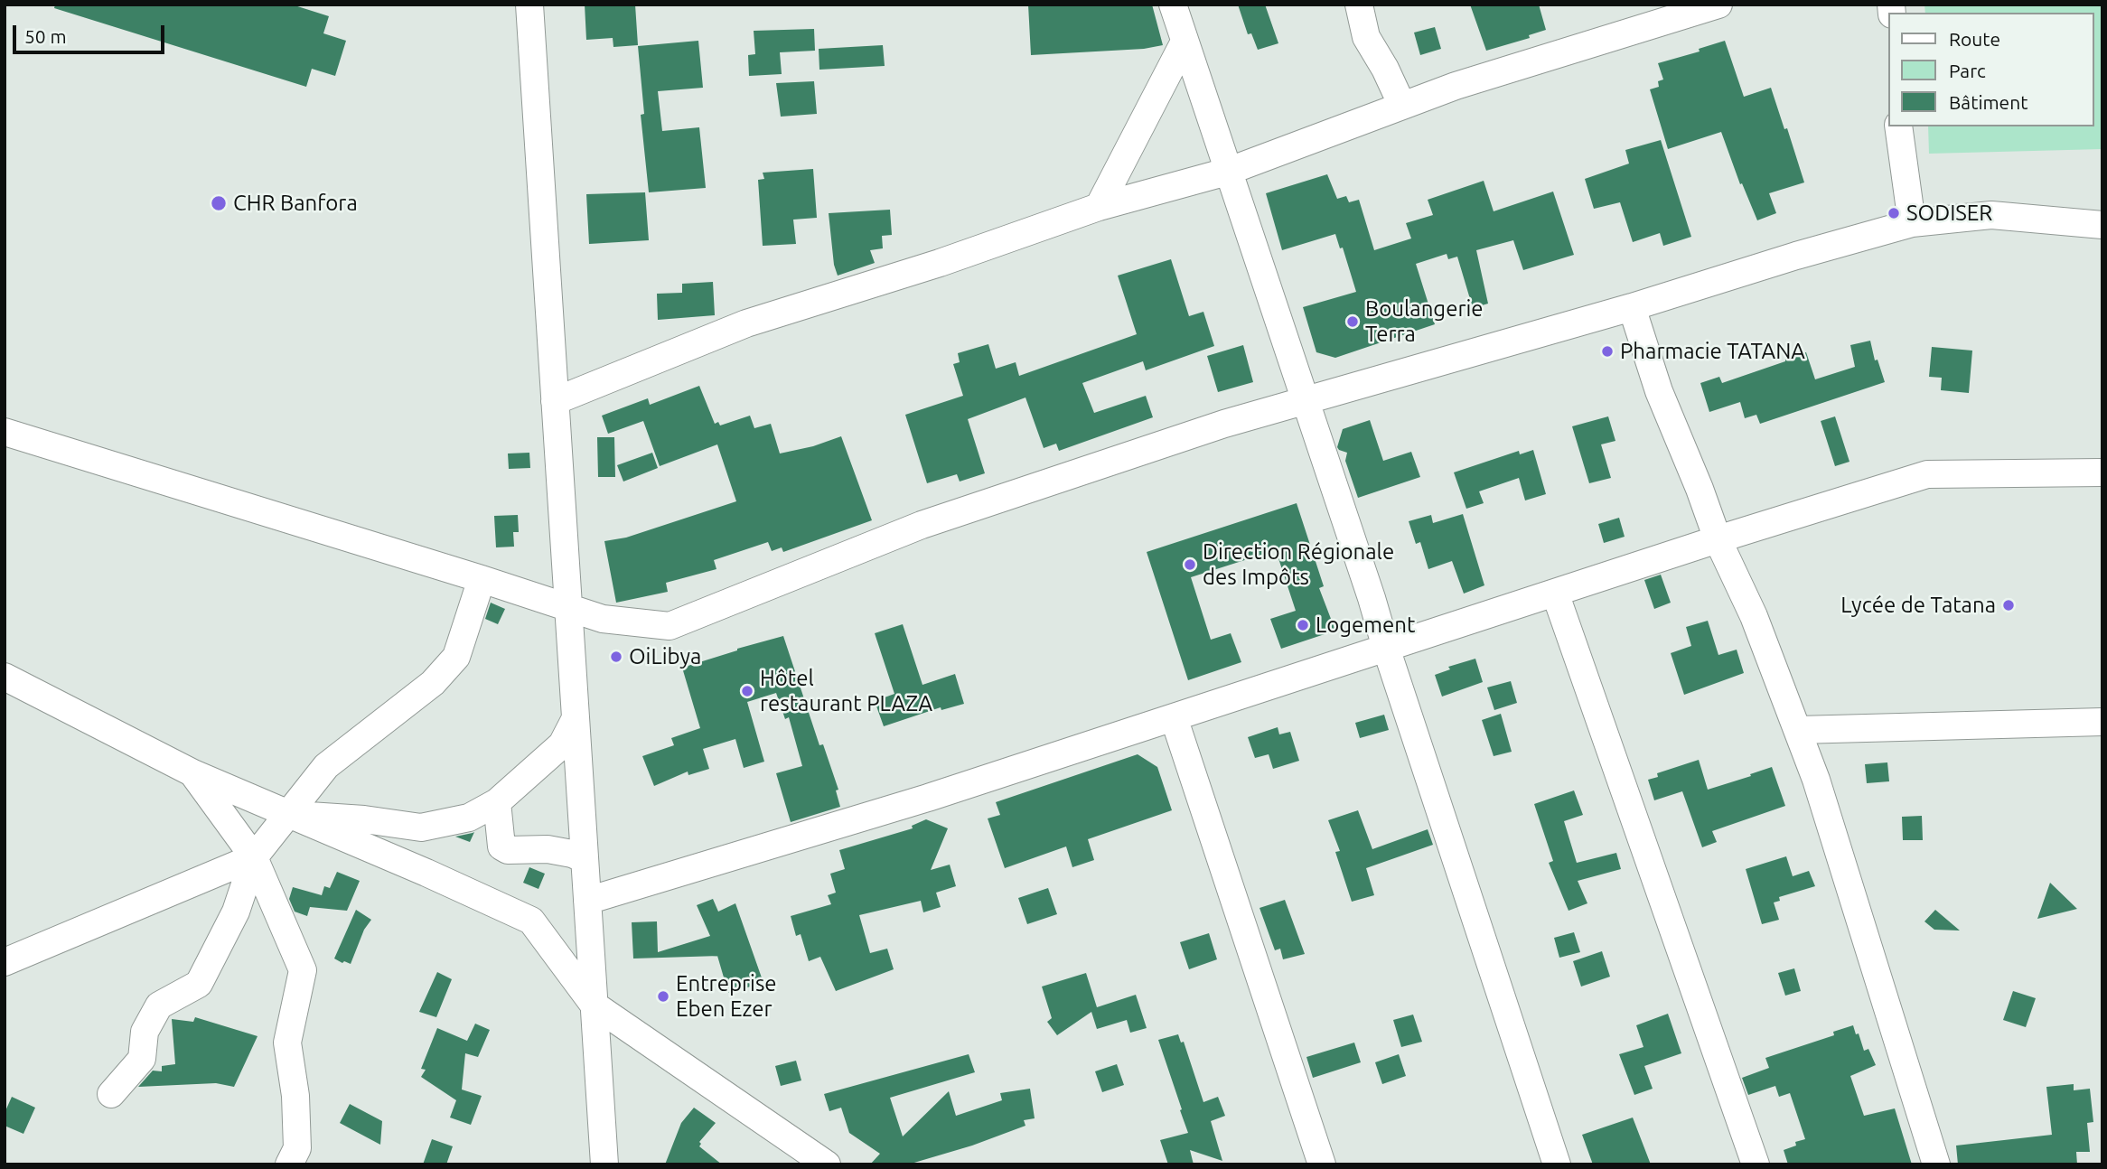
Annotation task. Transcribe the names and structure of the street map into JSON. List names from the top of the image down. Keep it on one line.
{"places":["CHR Banfora","SODISER","Boulangerie Terra","Pharmacie TATANA","Direction Régionale des Impôts","Lycée de Tatana","Logement","OiLibya","Hôtel restaurant PLAZA","Entreprise Eben Ezer"],"legend":["Route","Parc","Bâtiment"],"scale_bar":"50 m"}
